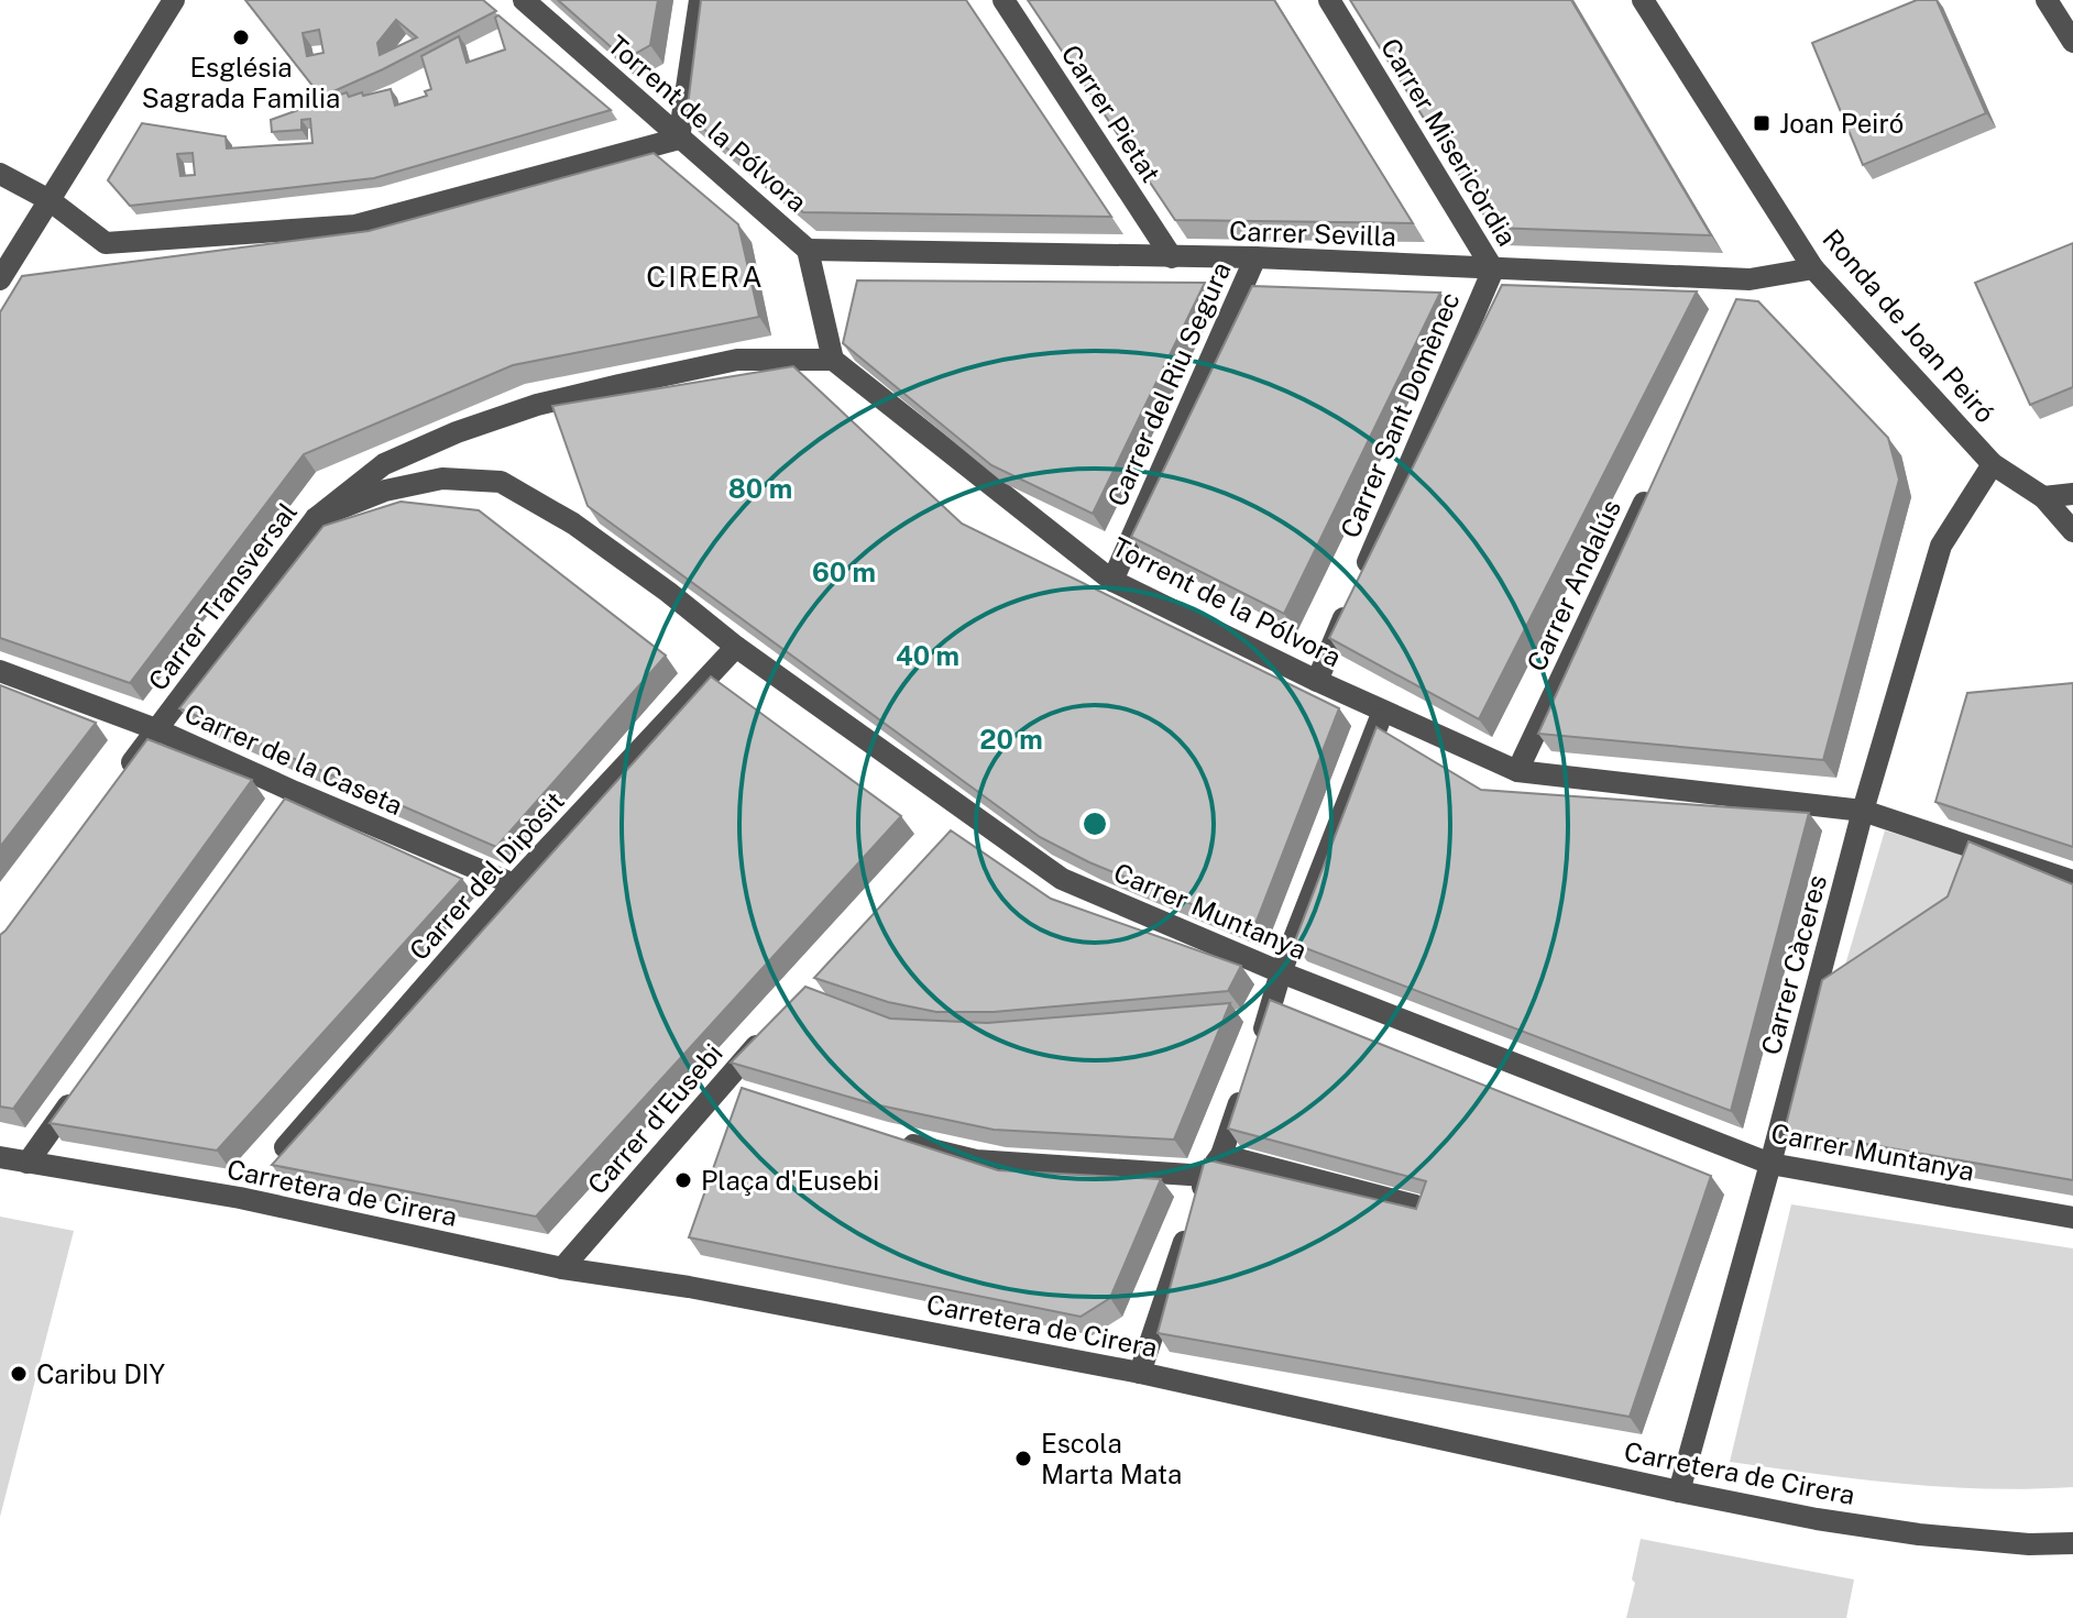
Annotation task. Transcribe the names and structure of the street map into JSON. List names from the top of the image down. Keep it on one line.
{"streets":{"street":["Carrer Pietat","Torrent de la Pólvora","Carrer Misericòrdia","Carrer Sevilla","Ronda de Joan Peiró","Carrer del Riu Segura","Carrer Sant Domènec","Carrer Andalús","Carrer Transversal","Carrer de la Caseta","Carrer del Dipòsit","Carrer Muntanya","Carrer Càceres","Carrer d'Eusebi","Carretera de Cirera"]},"crossings":[["Carrer Pietat","Carrer Sevilla"],["Torrent de la Pólvora","Carrer Sevilla"],["Torrent de la Pólvora","Carrer del Riu Segura"],["Torrent de la Pólvora","Carrer Sant Domènec"],["Torrent de la Pólvora","Carrer Andalús"],["Torrent de la Pólvora","Carrer Transversal"],["Torrent de la Pólvora","Carrer Càceres"],["Carrer Misericòrdia","Carrer Sevilla"],["Carrer Misericòrdia","Carrer Sant Domènec"],["Carrer Sevilla","Ronda de Joan Peiró"],["Carrer Sevilla","Carrer del Riu Segura"],["Carrer Sevilla","Carrer Sant Domènec"],["Ronda de Joan Peiró","Carrer Càceres"],["Carrer Transversal","Carrer de la Caseta"],["Carrer Transversal","Carrer Muntanya"],["Carrer de la Caseta","Carrer del Dipòsit"],["Carrer del Dipòsit","Carrer Muntanya"],["Carrer Muntanya","Carrer Càceres"],["Carrer Càceres","Carretera de Cirera"],["Carrer d'Eusebi","Carretera de Cirera"]],"districts":["CIRERA"],"places":{"other":["Església Sagrada Familia","Plaça d'Eusebi","Caribu DIY","Escola Marta Mata"],"transit":["Joan Peiró"]},"rings":["80 m","60 m","40 m","20 m"]}
